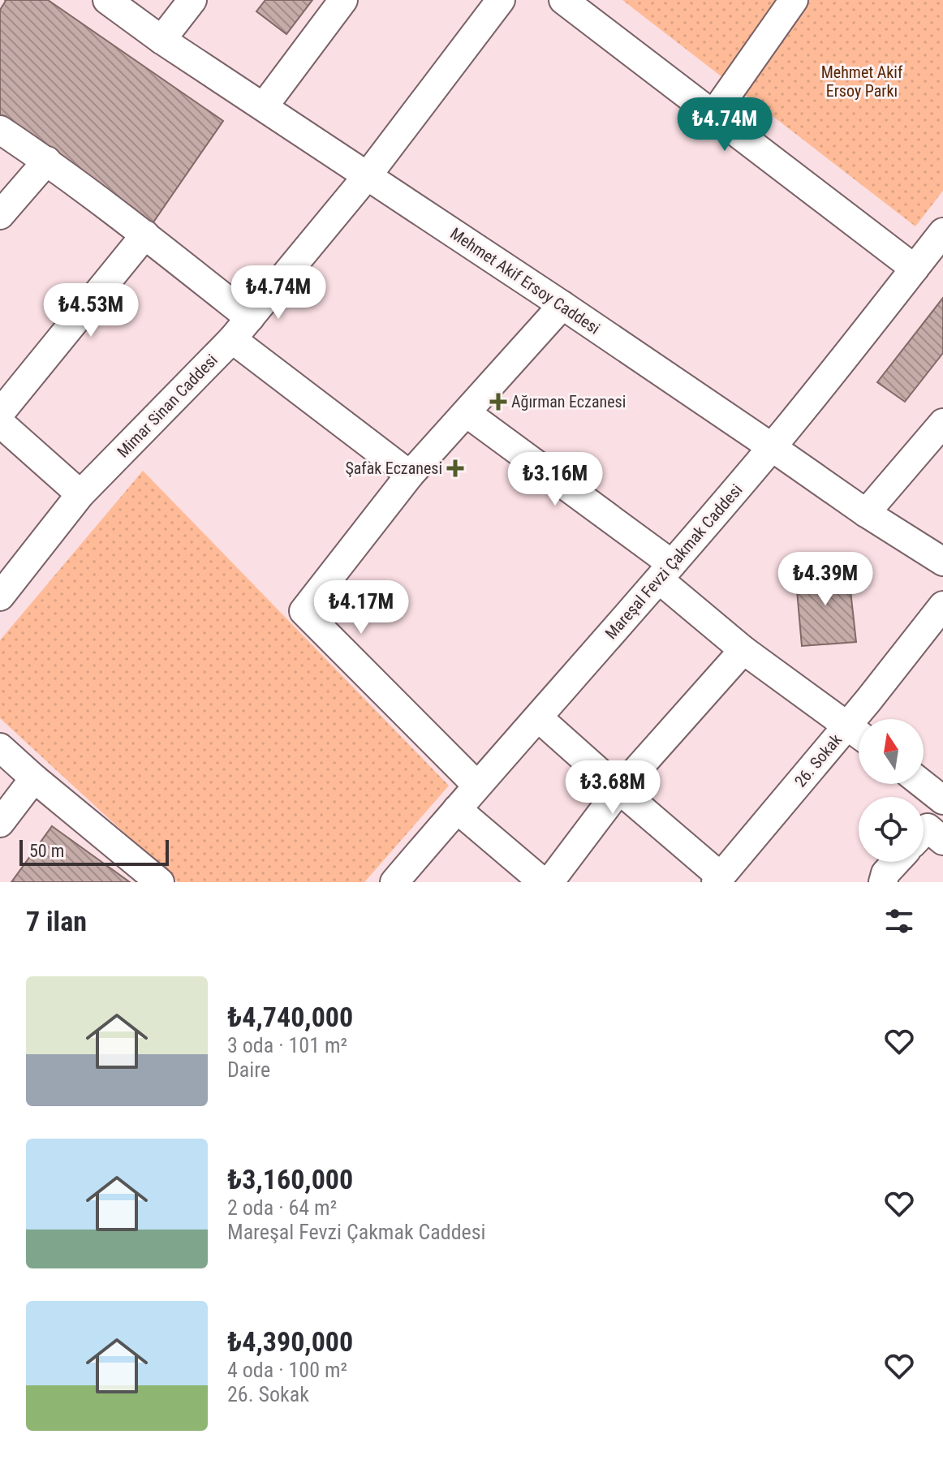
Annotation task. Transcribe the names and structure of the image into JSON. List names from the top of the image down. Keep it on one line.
{"streets":{"street":["Mehmet Akif Ersoy Caddesi","Mimar Sinan Caddesi","Mareşal Fevzi Çakmak Caddesi","26. Sokak"]},"crossings":[["Mehmet Akif Ersoy Caddesi","Mimar Sinan Caddesi"],["Mehmet Akif Ersoy Caddesi","Mareşal Fevzi Çakmak Caddesi"]],"parks":["Mehmet Akif Ersoy Parkı"],"places":{"health":["Ağırman Eczanesi","Şafak Eczanesi"]},"scale_bar":"50 m","north":"top","page":{"price":["₺4.74M","₺4.74M","₺4.53M","₺3.16M","₺4.39M","₺4.17M","₺3.68M"],"scale":"50 m","heading":"7 ilan","list":[{"name":"₺4,740,000","note":"3 oda · 101 m² · Daire"},{"name":"₺3,160,000","note":"2 oda · 64 m² · Mareşal Fevzi Çakmak Caddesi"},{"name":"₺4,390,000","note":"4 oda · 100 m² · 26. Sokak"}]}}
